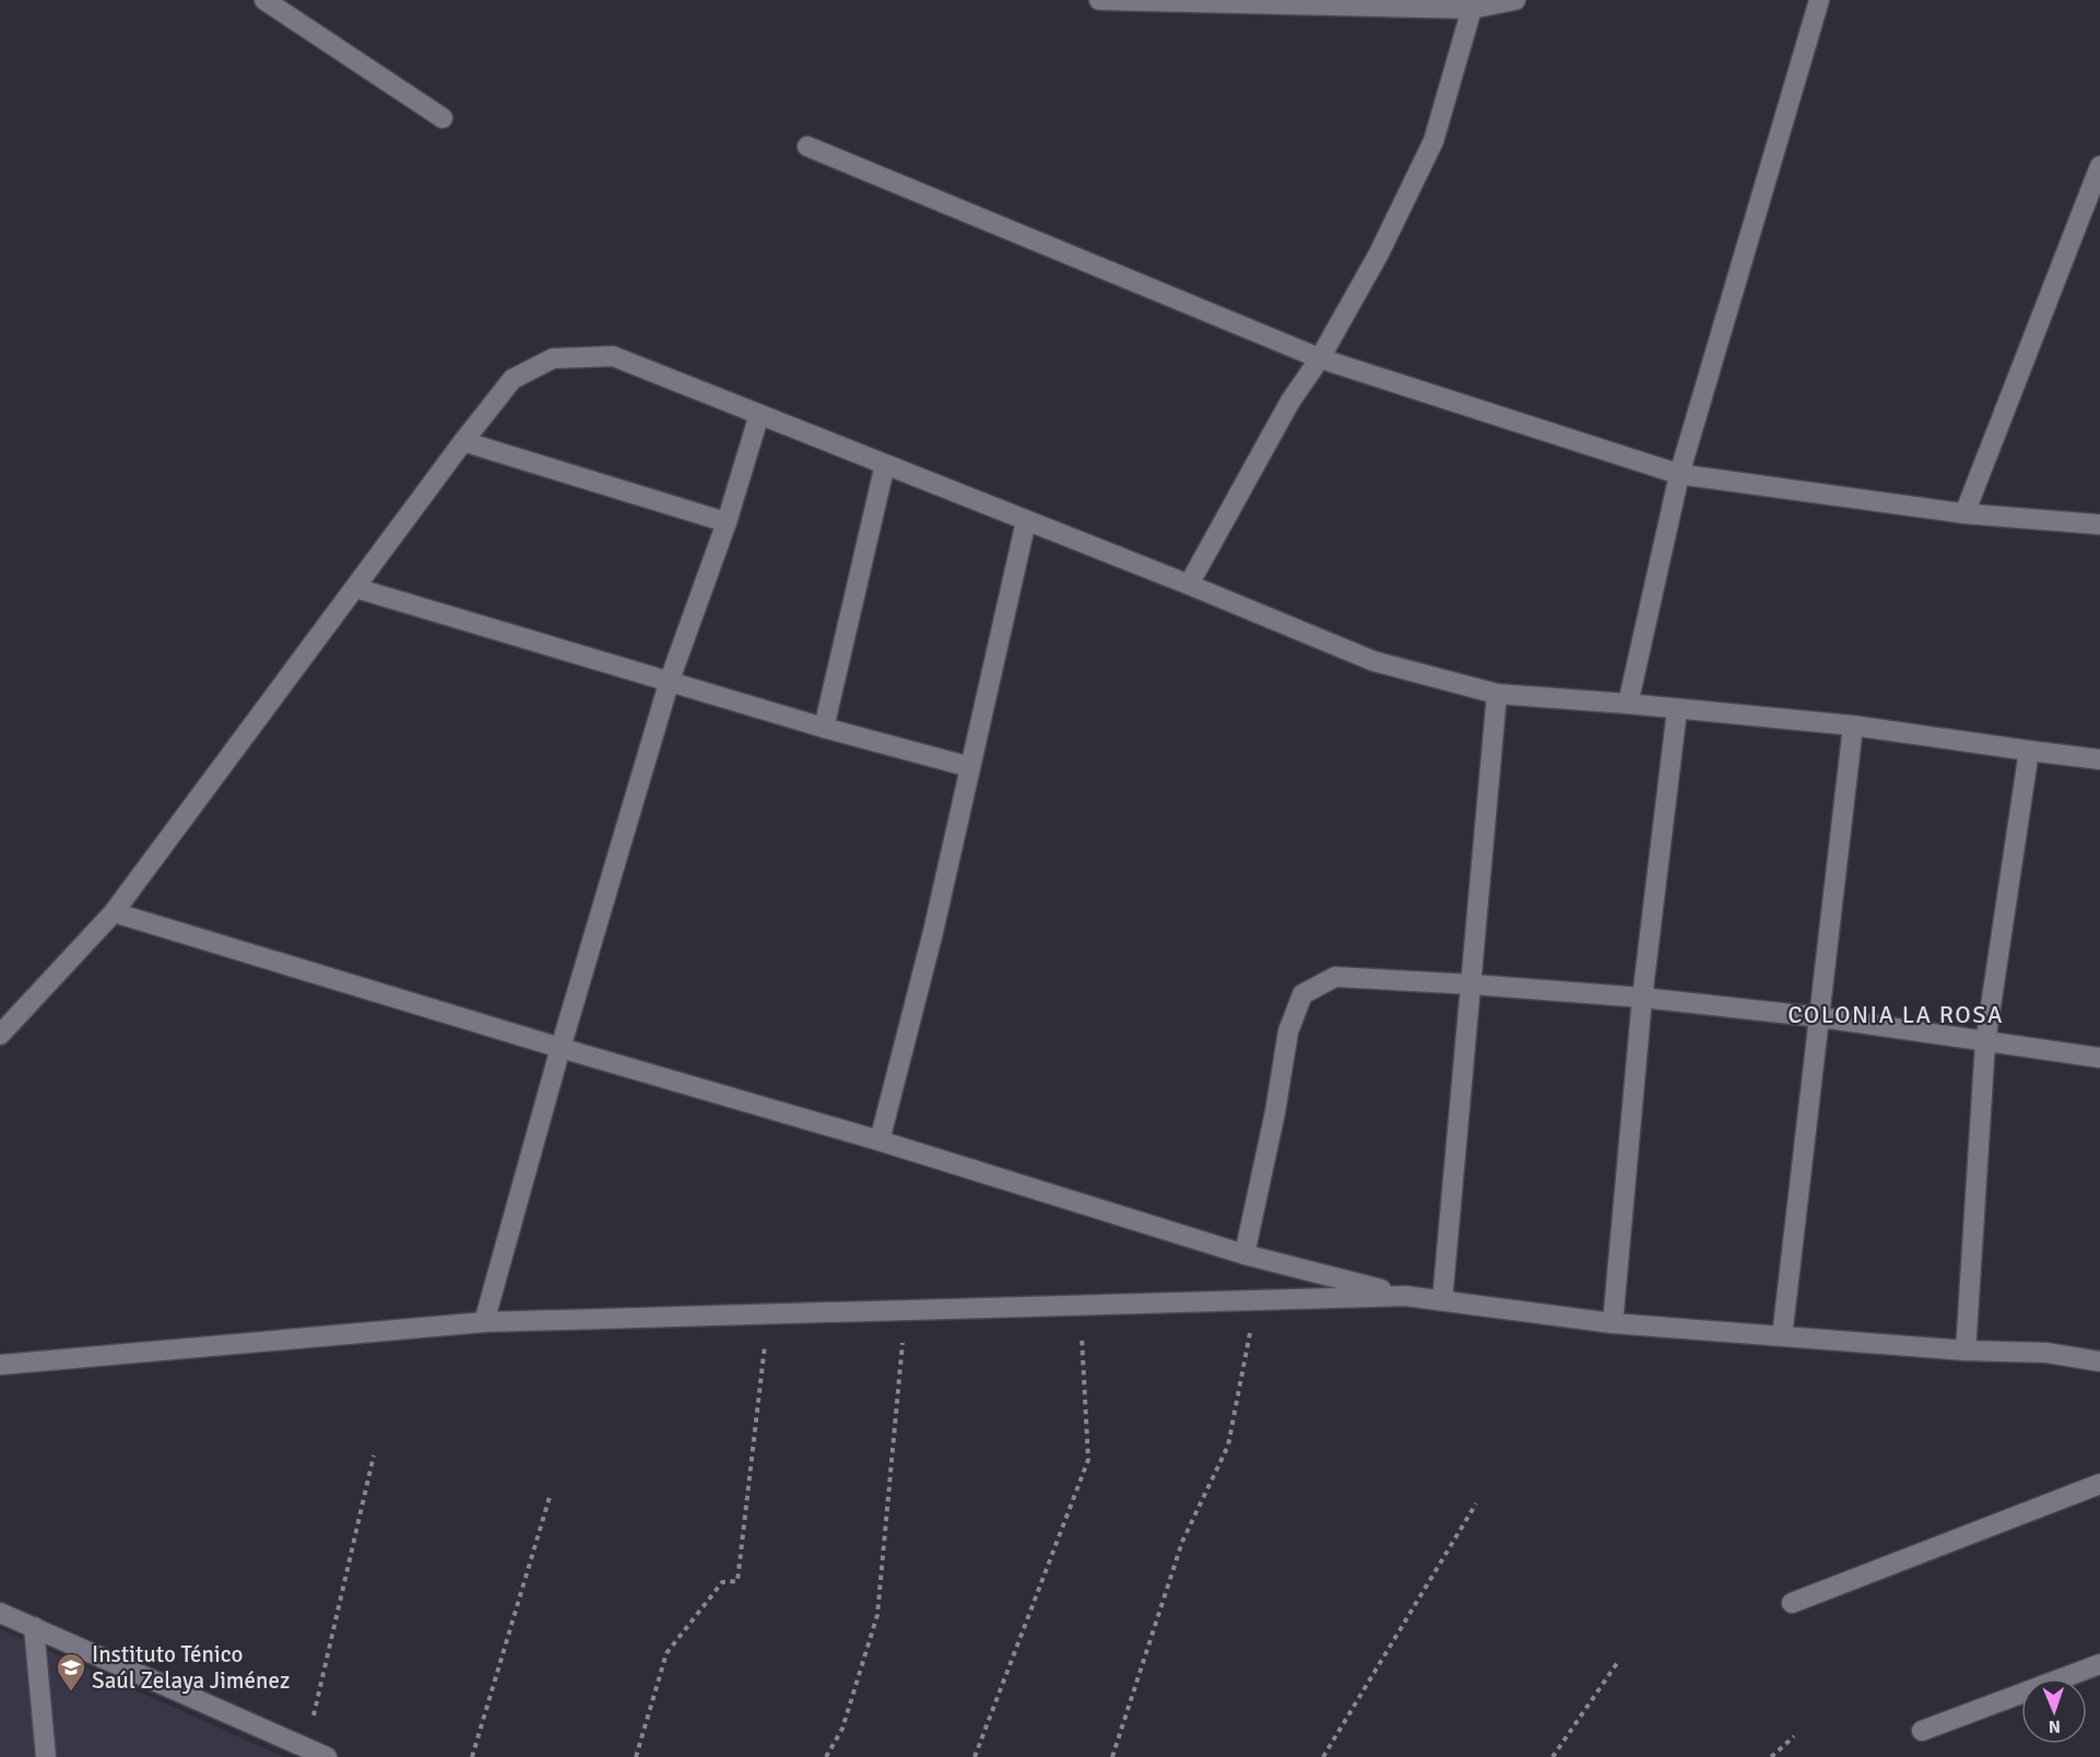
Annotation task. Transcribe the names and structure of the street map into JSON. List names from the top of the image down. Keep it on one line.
{"districts":["COLONIA LA ROSA"],"places":{"school or university":["Instituto Ténico Saúl Zelaya Jiménez"]},"north":"bottom"}
